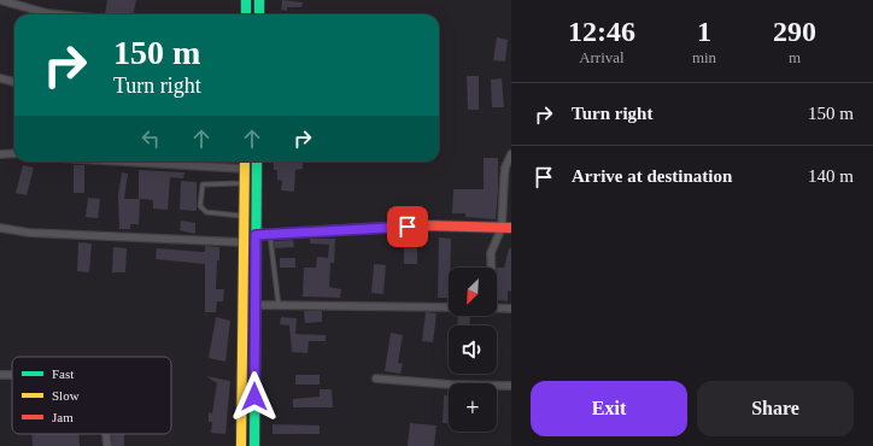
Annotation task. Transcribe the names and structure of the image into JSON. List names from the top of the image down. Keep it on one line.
{"legend":["Fast","Slow","Jam"],"north":"bottom left","page":{"eta":["12:46","Arrival","1","min","290","m"],"turn":["150 m","Turn right"],"list":[{"name":"Turn right","value":"150 m"},{"name":"Arrive at destination","value":"140 m"}],"map_buttons":"+","buttons":["Exit","Share"]}}
